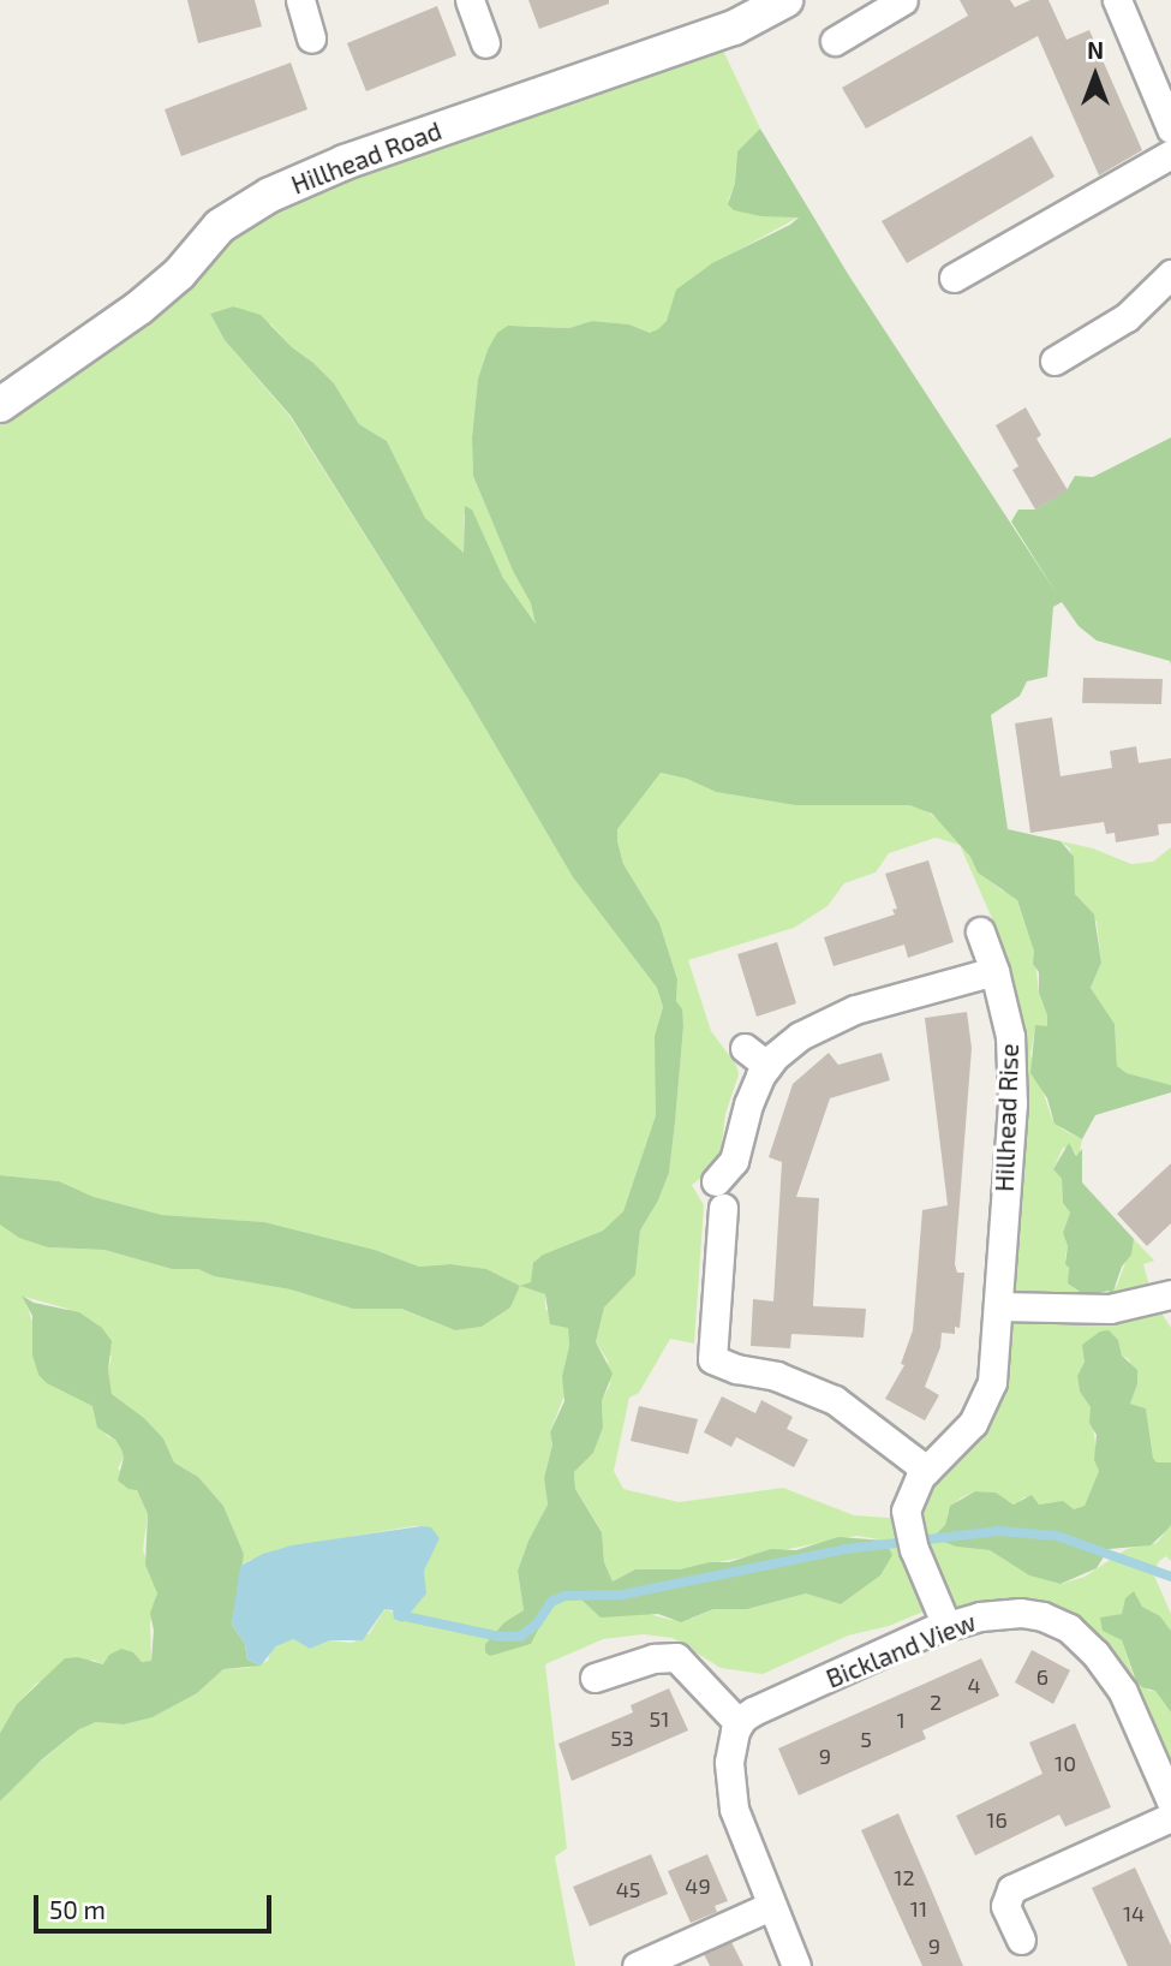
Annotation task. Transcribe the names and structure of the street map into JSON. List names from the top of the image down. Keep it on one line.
{"streets":{"street":["Hillhead Road","Hillhead Rise","Bickland View"]},"crossings":[["Hillhead Rise","Bickland View"]],"house_numbers":["6","4","2","51","1","53","5","9","10","16","12","49","45","11","14","9"],"scale_bar":"50 m","north":"top"}
